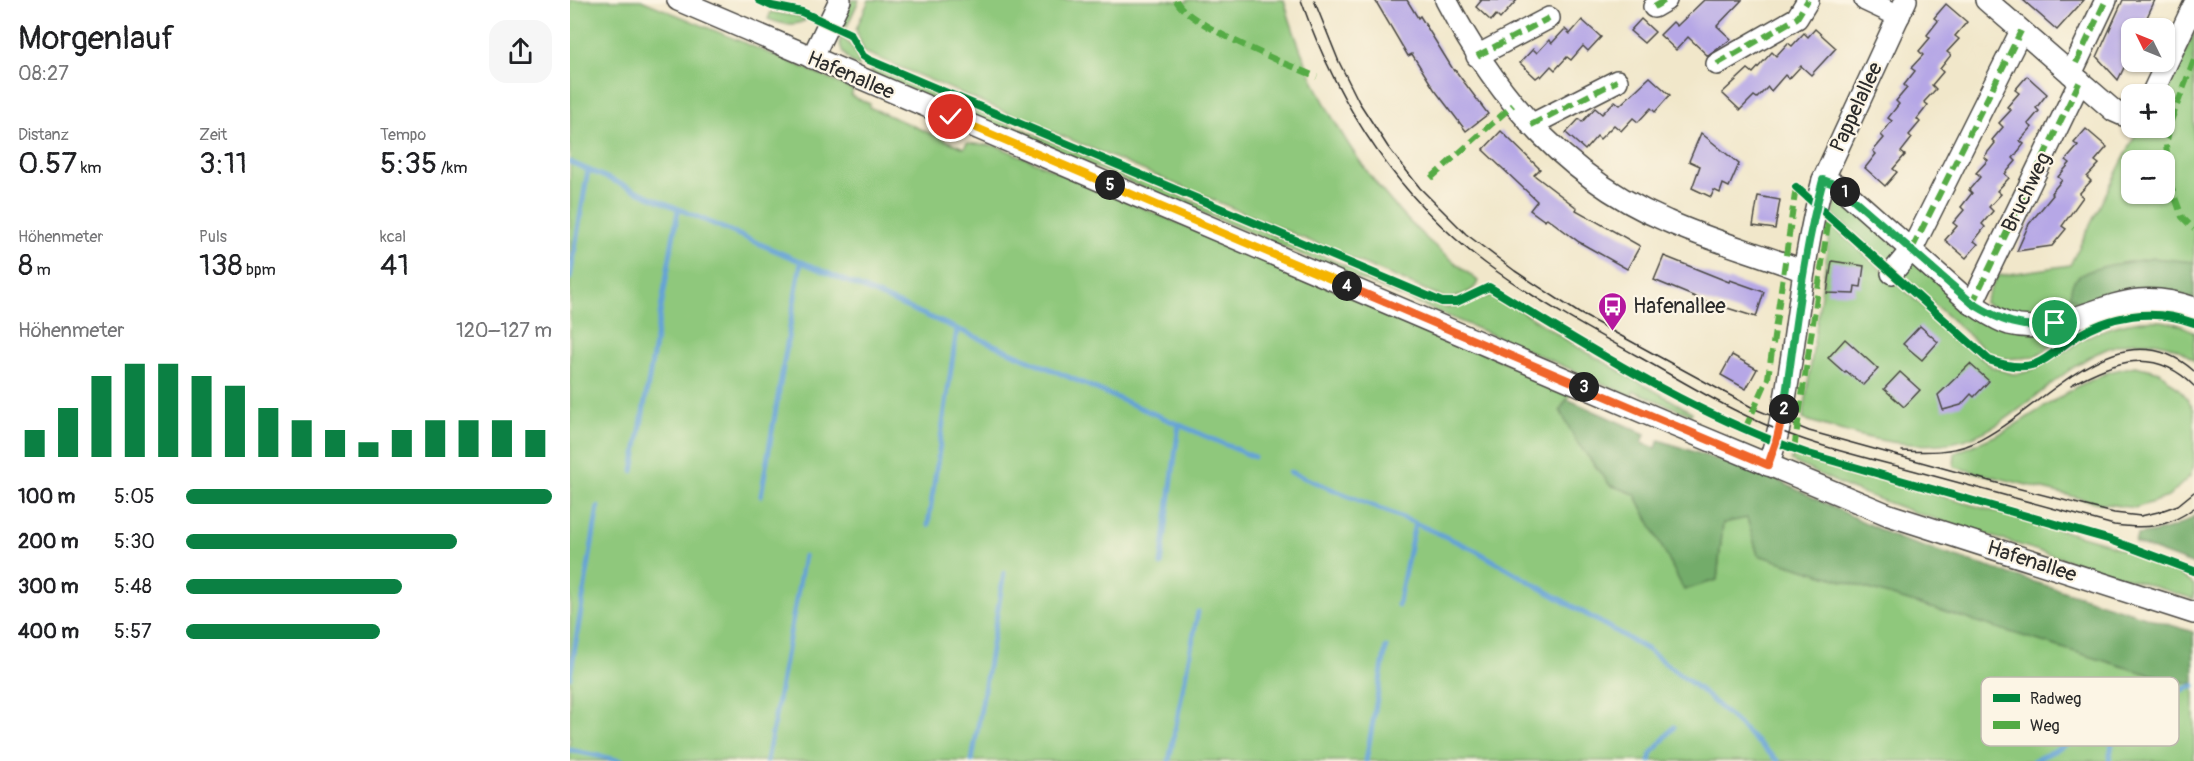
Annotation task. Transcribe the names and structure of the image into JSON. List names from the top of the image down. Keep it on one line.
{"streets":{"street":["Hafenallee","Pappelallee","Bruchweg"]},"crossings":[["Hafenallee","Pappelallee"]],"places":{"bus stop":["Hafenallee"]},"legend":["Radweg","Weg"],"north":"top left","page":{"heading":["Morgenlauf","08:27"],"map_buttons":["+","−"],"stats":[["Distanz","0.57 km"],["Zeit","3:11"],["Tempo","5:35 /km"],["Höhenmeter","8 m"],["Puls","138 bpm"],["kcal","41"]],"pins":["5","1","4","3","2"],"chart":["Höhenmeter","120–127 m"],"list":[{"name":"100 m","note":"5:05"},{"name":"200 m","note":"5:30"},{"name":"300 m","note":"5:48"},{"name":"400 m","note":"5:57"}]}}
